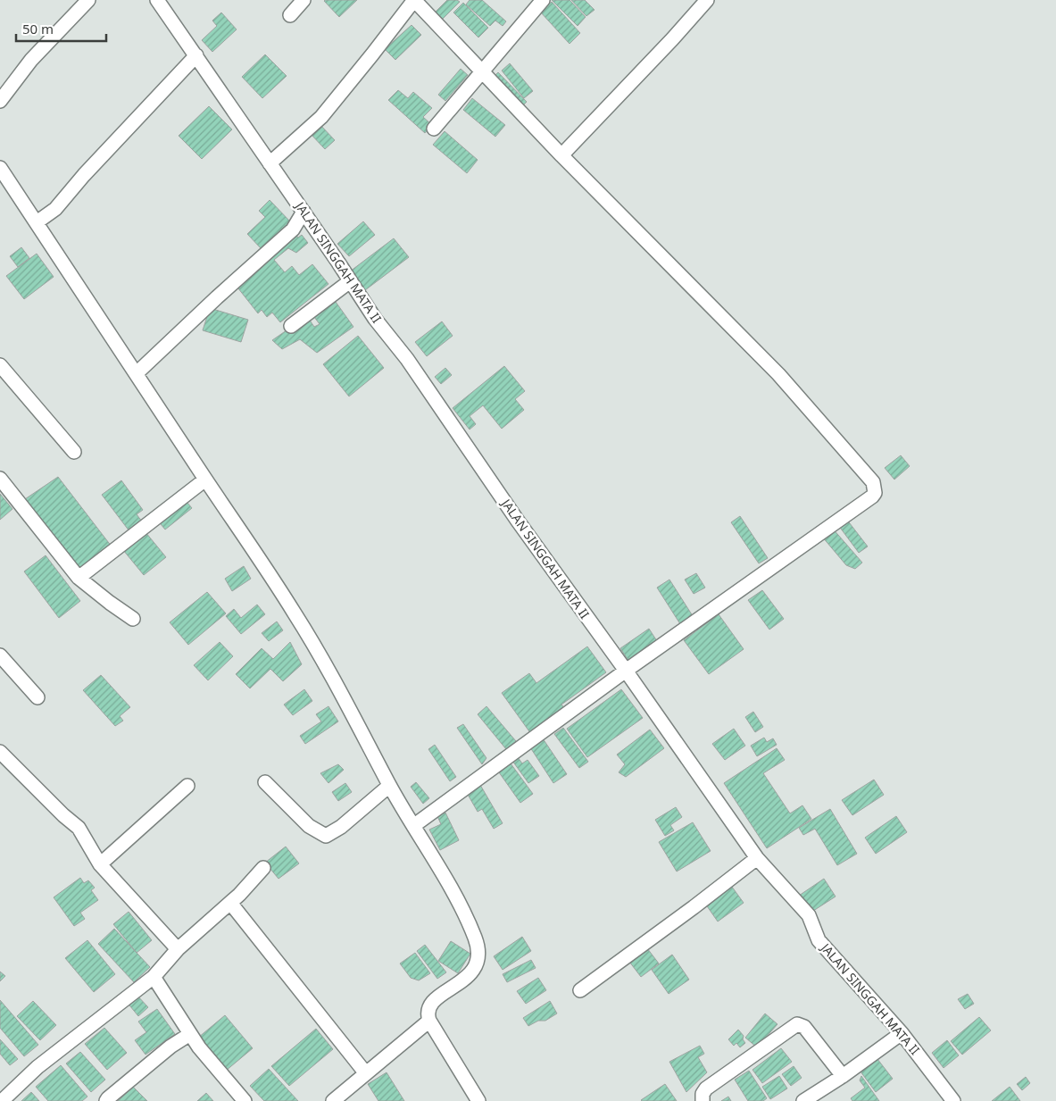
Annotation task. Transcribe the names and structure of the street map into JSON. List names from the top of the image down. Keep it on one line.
{"streets":{"street":["JALAN SINGGAH MATA II"]},"scale_bar":"50 m"}
